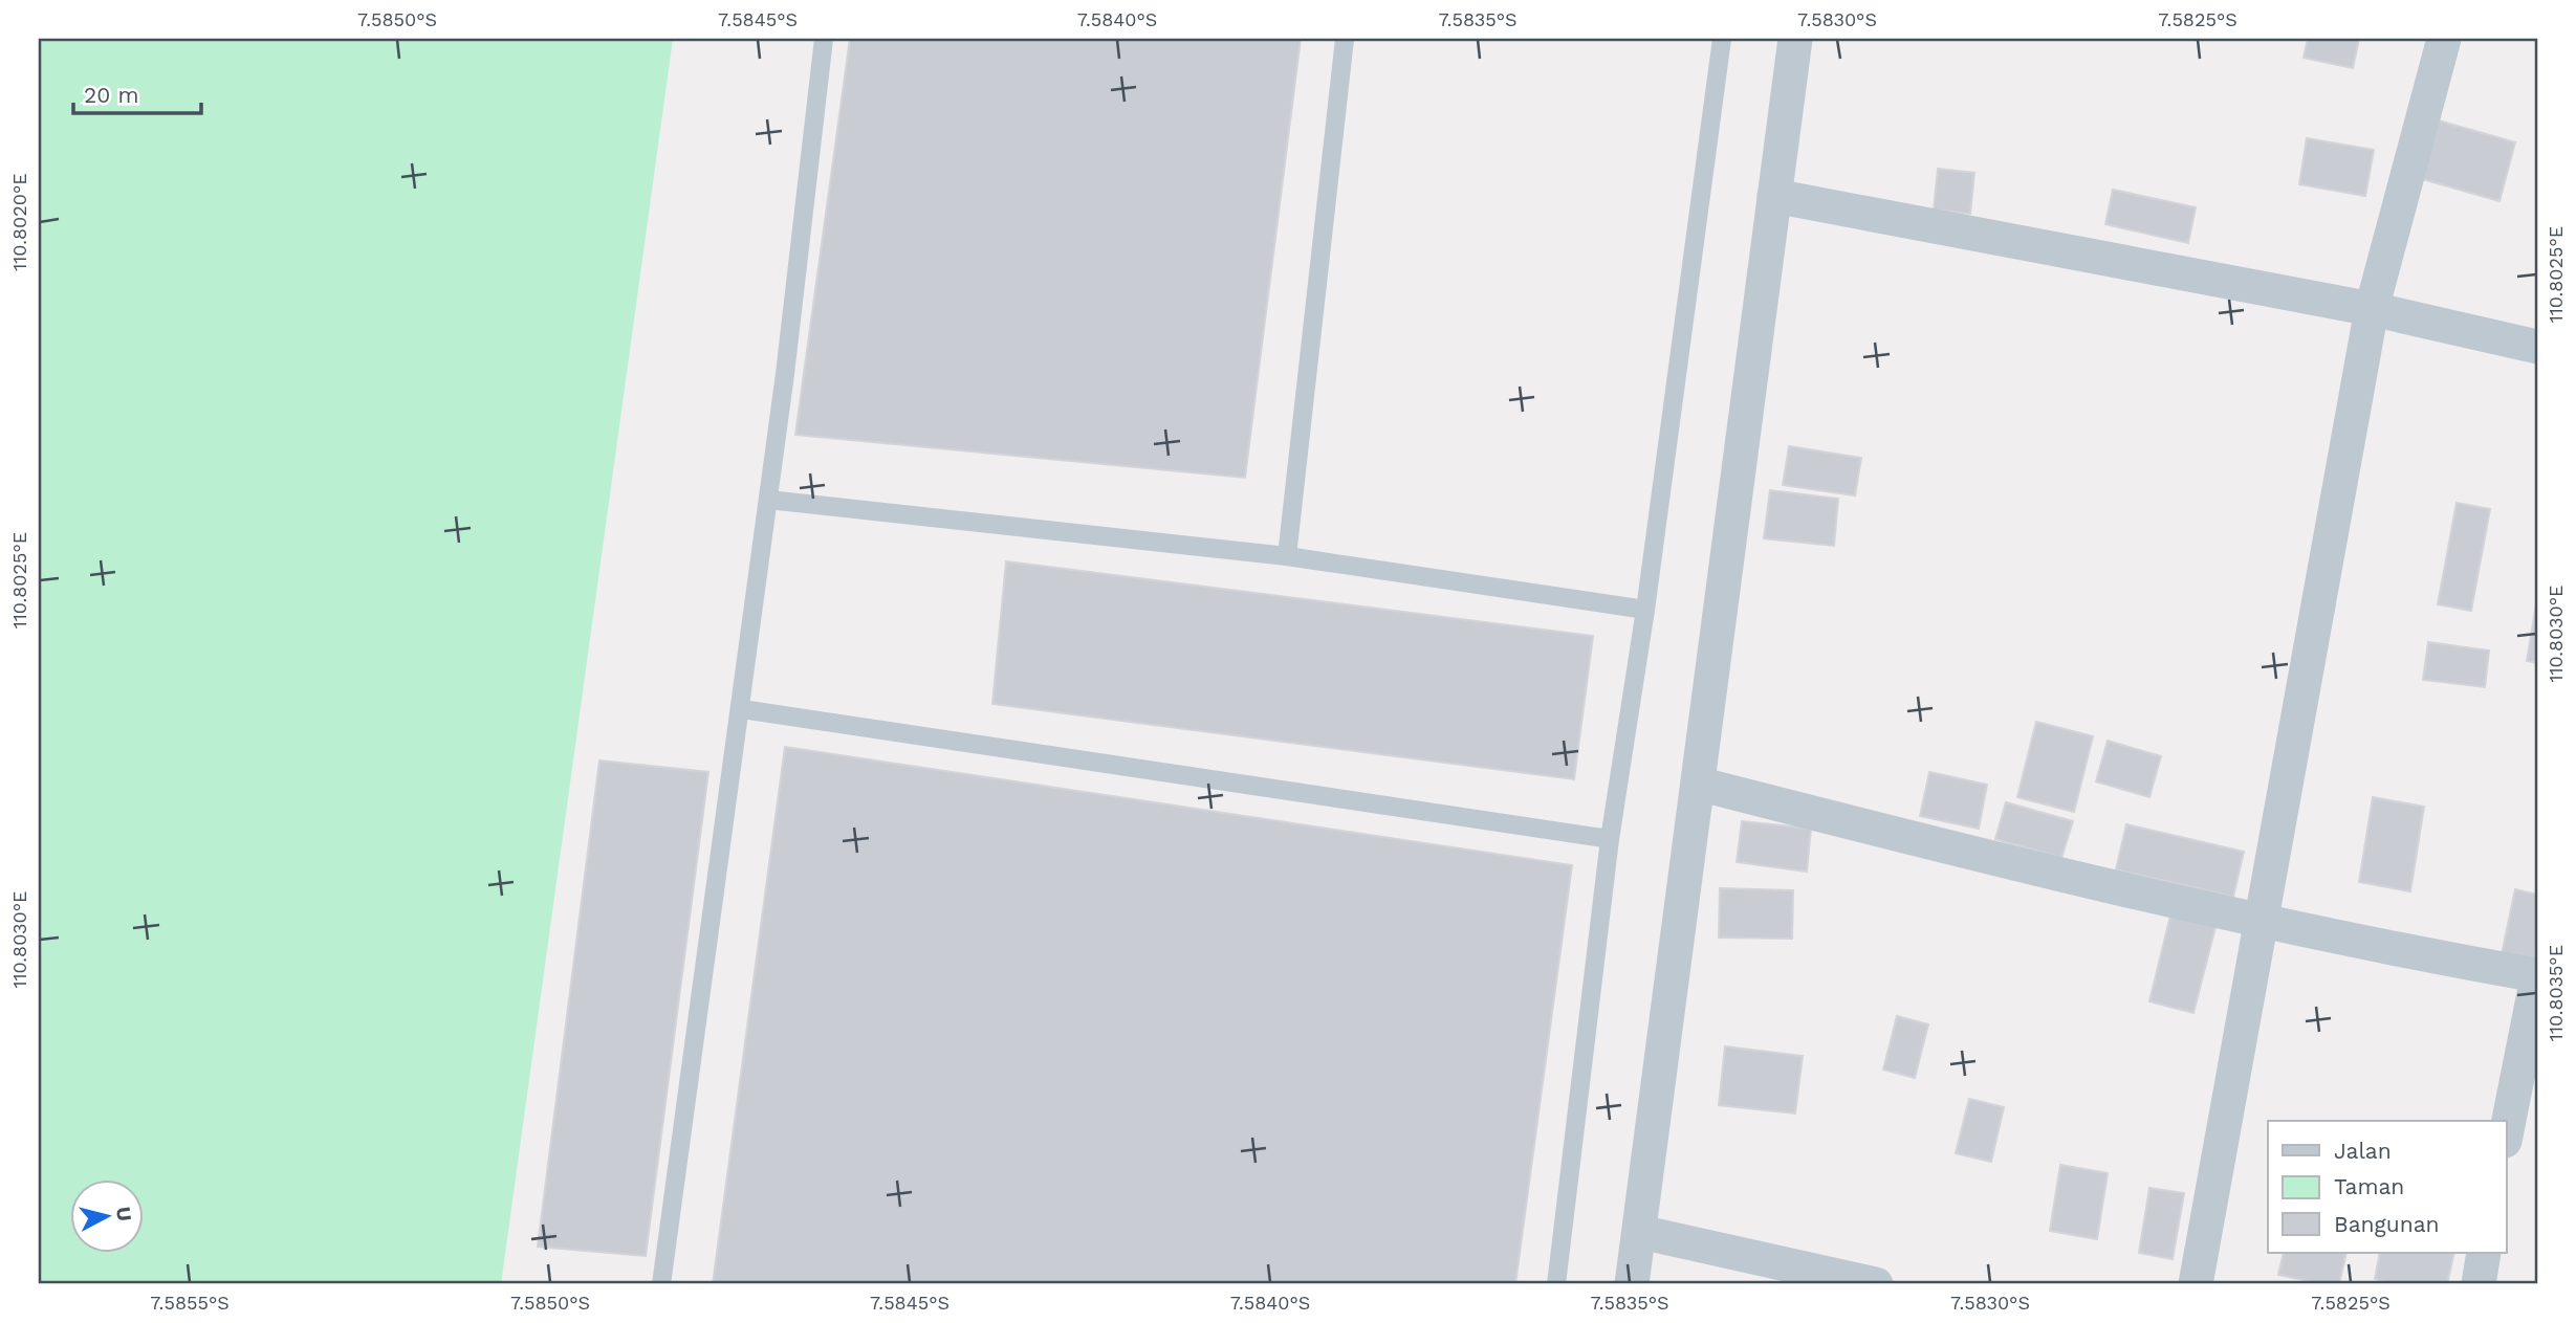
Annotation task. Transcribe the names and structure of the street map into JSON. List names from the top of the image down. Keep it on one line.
{"legend":["Jalan","Taman","Bangunan"],"scale_bar":"20 m","north":"right","coordinates":["7.5850°S","7.5845°S","7.5840°S","7.5835°S","7.5830°S","7.5825°S","110.8020°E","110.8025°E","110.8030°E","110.8035°E","7.5855°S"]}
